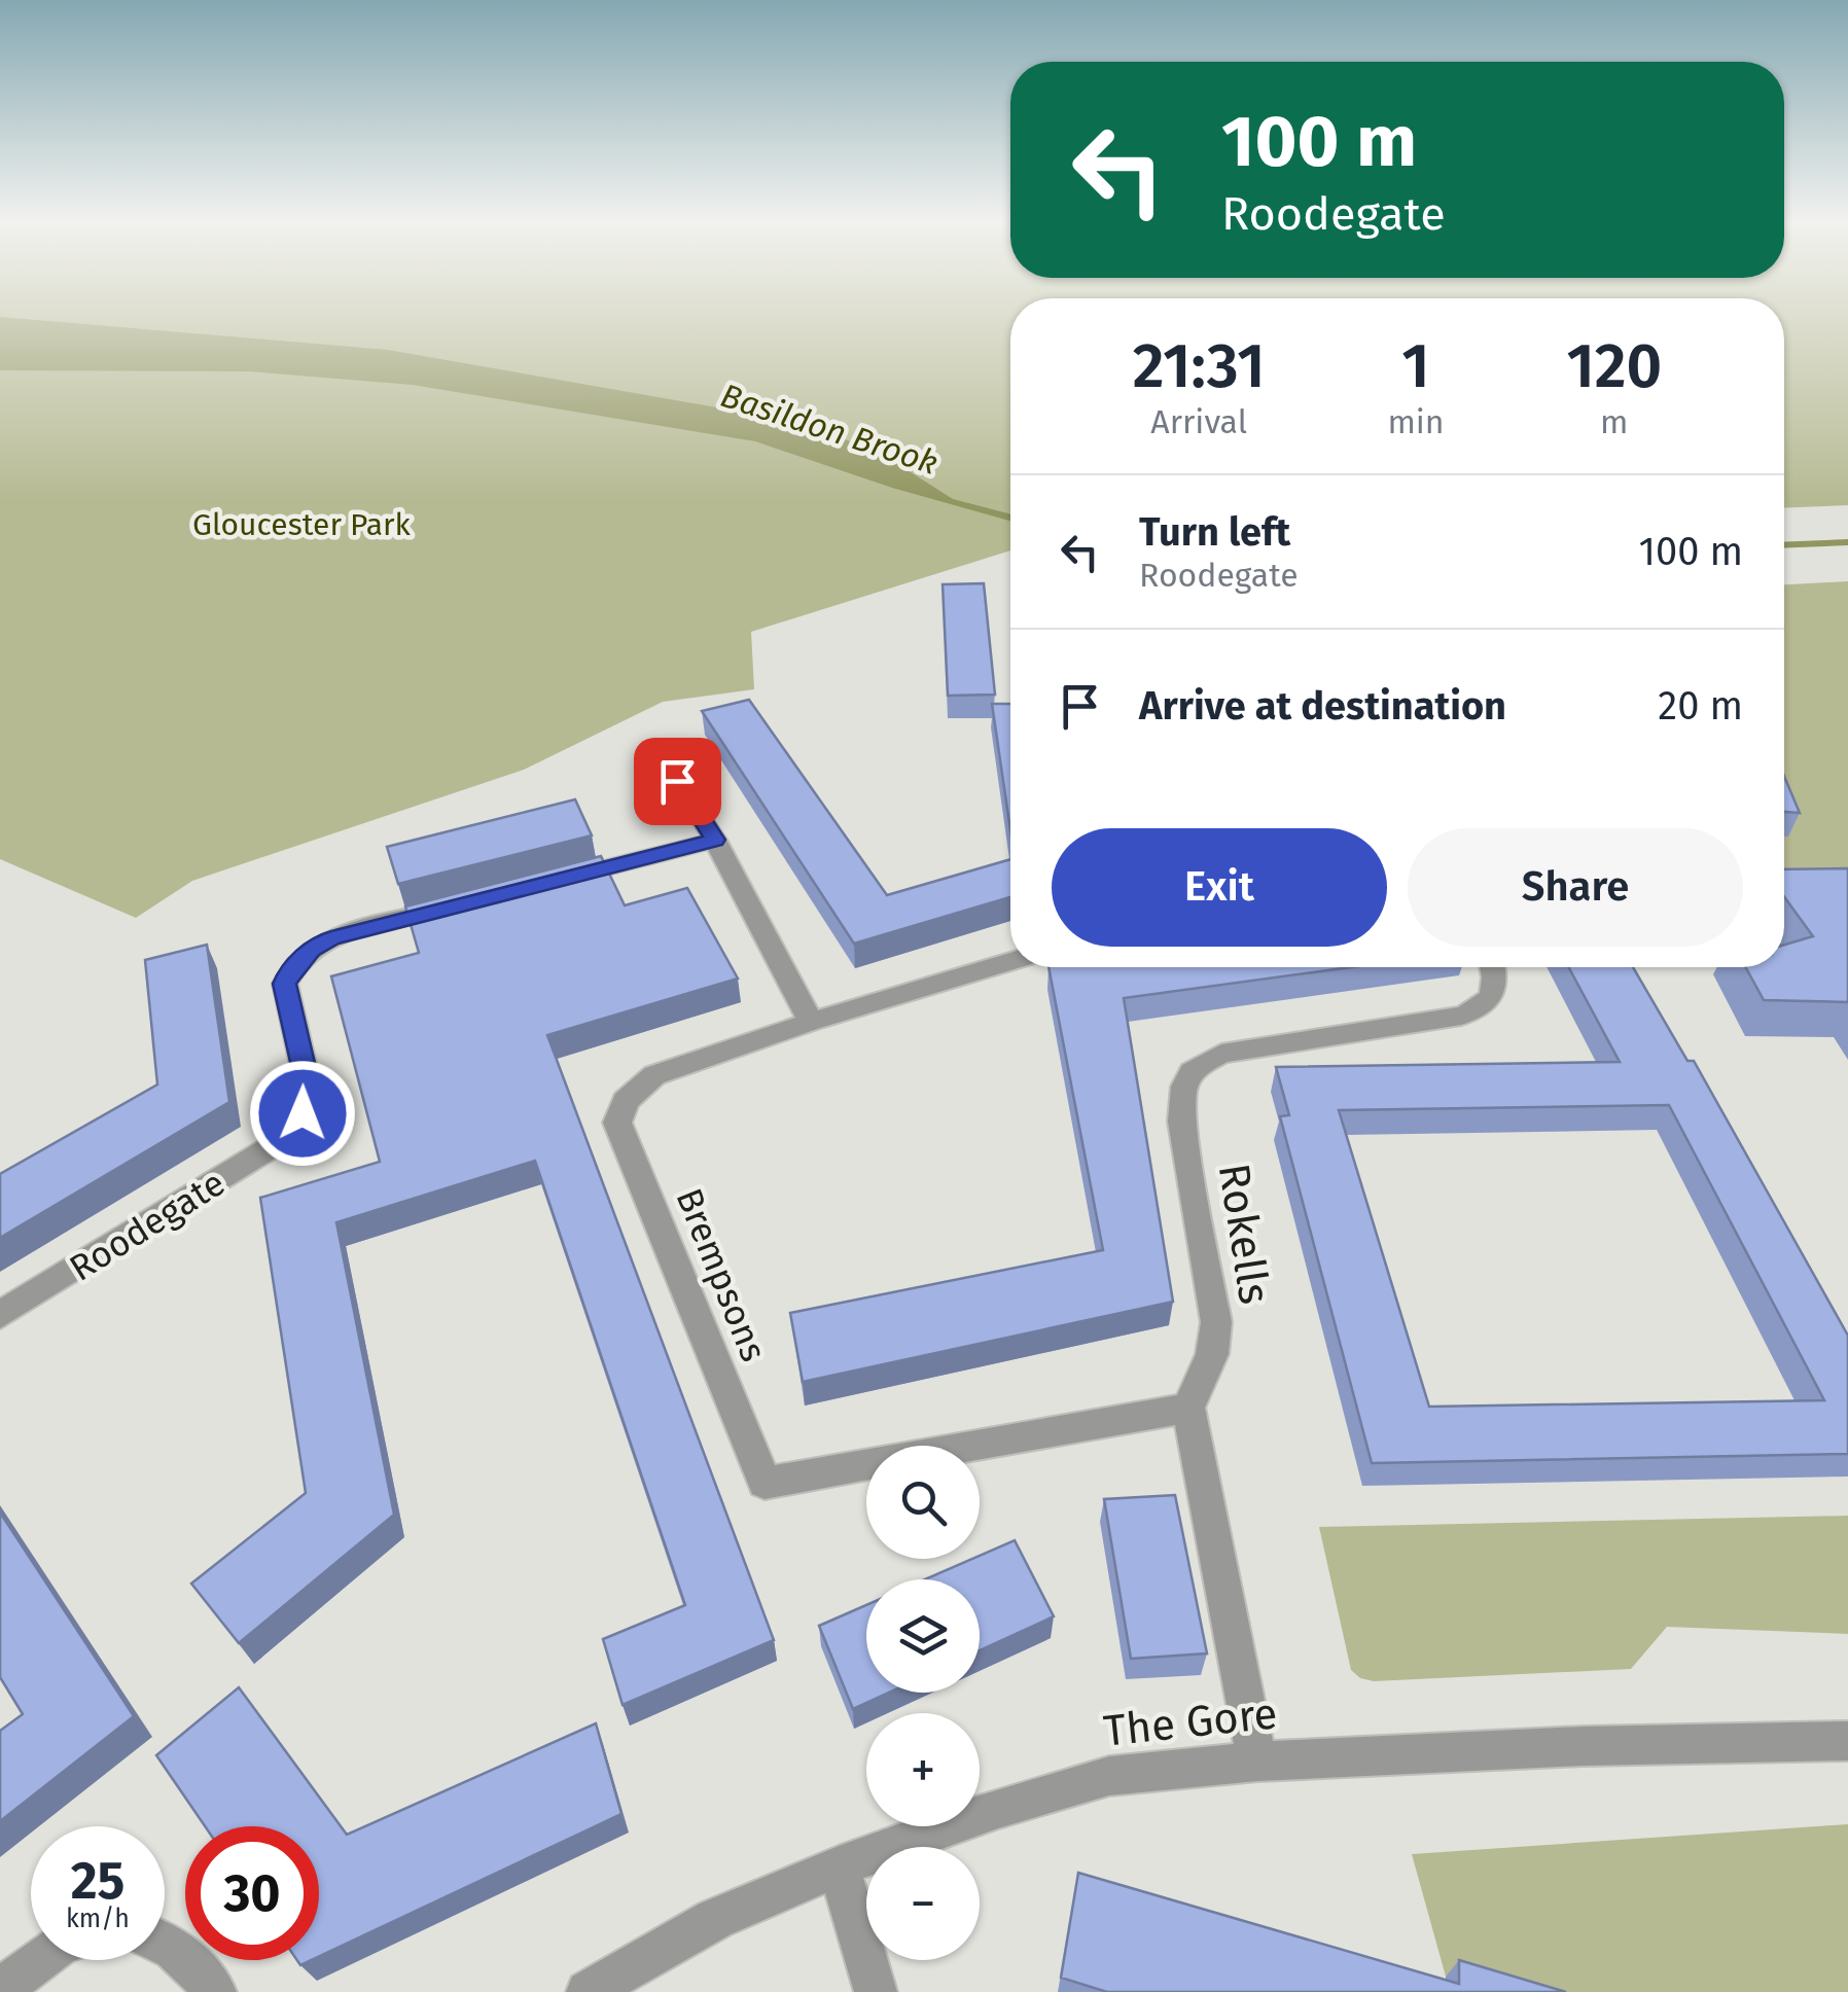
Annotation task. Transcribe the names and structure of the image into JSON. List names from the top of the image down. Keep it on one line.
{"streets":{"street":["Roodegate","Rokells","Brempsons","The Gore"]},"crossings":[["Rokells","Brempsons"]],"water":["Basildon Brook"],"parks":["Gloucester Park"],"page":{"turn":["100 m","Roodegate"],"eta":["21:31","Arrival","1","min","120","m"],"list":[{"name":"Turn left","note":"Roodegate","value":"100 m"},{"name":"Arrive at destination","value":"20 m"}],"buttons":["Exit","Share"],"map_buttons":["+","−"],"speed":"25 km/h","limit":"30"}}
